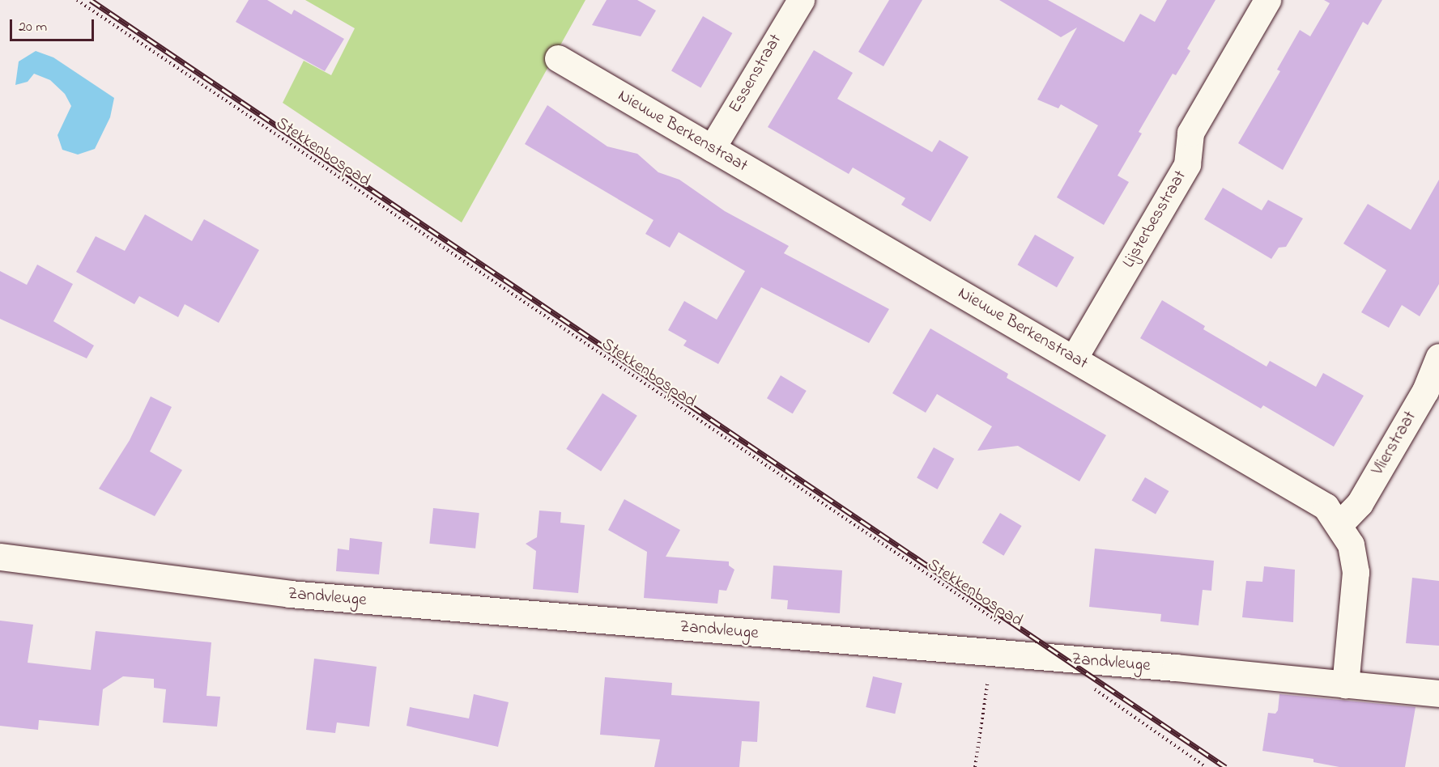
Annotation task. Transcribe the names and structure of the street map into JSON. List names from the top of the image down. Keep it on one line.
{"streets":{"street":["Essenstraat","Nieuwe Berkenstraat","Lijsterbesstraat","Vlierstraat","Zandvleuge"],"path":["Stekkenbospad"]},"crossings":[["Essenstraat","Nieuwe Berkenstraat"],["Nieuwe Berkenstraat","Lijsterbesstraat"],["Nieuwe Berkenstraat","Vlierstraat"],["Nieuwe Berkenstraat","Zandvleuge"]],"scale_bar":"20 m"}
